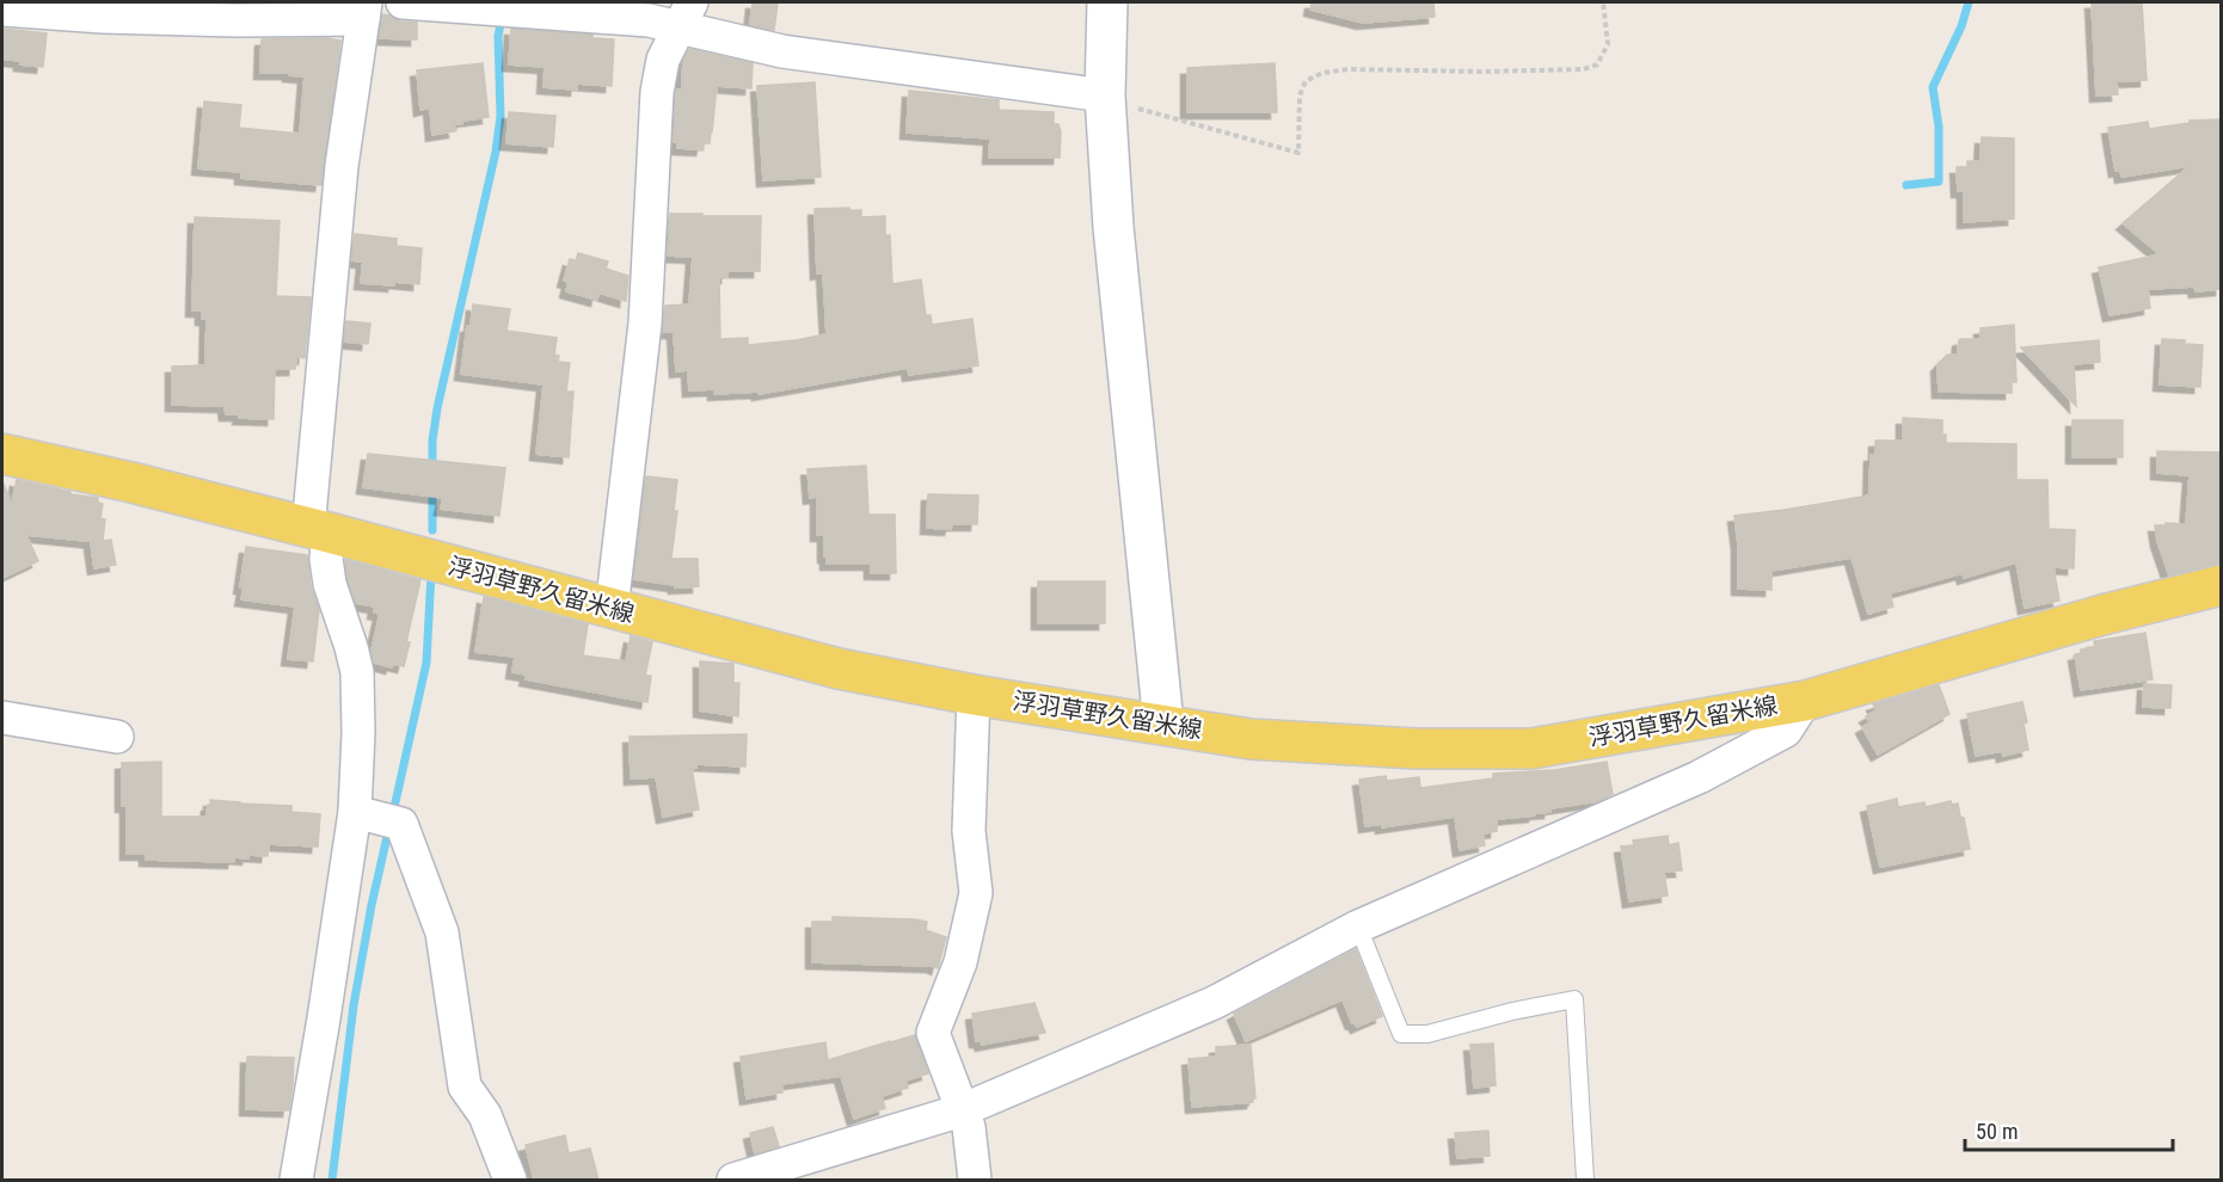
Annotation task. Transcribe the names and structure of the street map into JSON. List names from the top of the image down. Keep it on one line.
{"streets":{"main road":["浮羽草野久留米線"]},"scale_bar":"50 m"}
